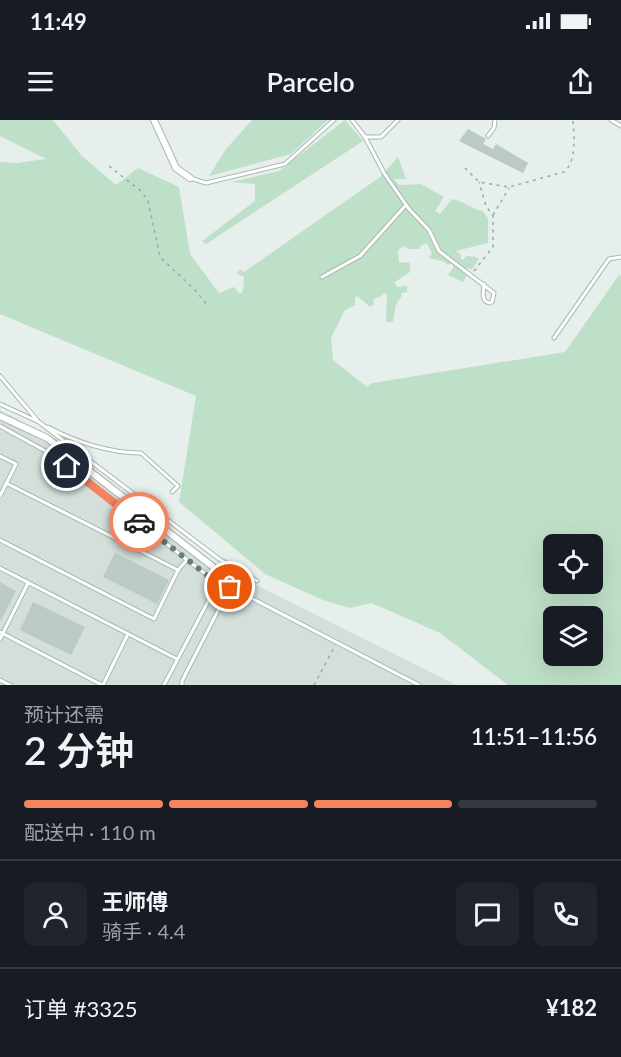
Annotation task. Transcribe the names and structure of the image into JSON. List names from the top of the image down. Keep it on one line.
{"page":{"status":"11:49","header":"Parcelo","heading":["2 分钟","预计还需","11:51–11:56"],"panel":["王师傅","骑手 · 4.4","订单 #3325","¥182"],"bar":"配送中 · 110 m"}}
